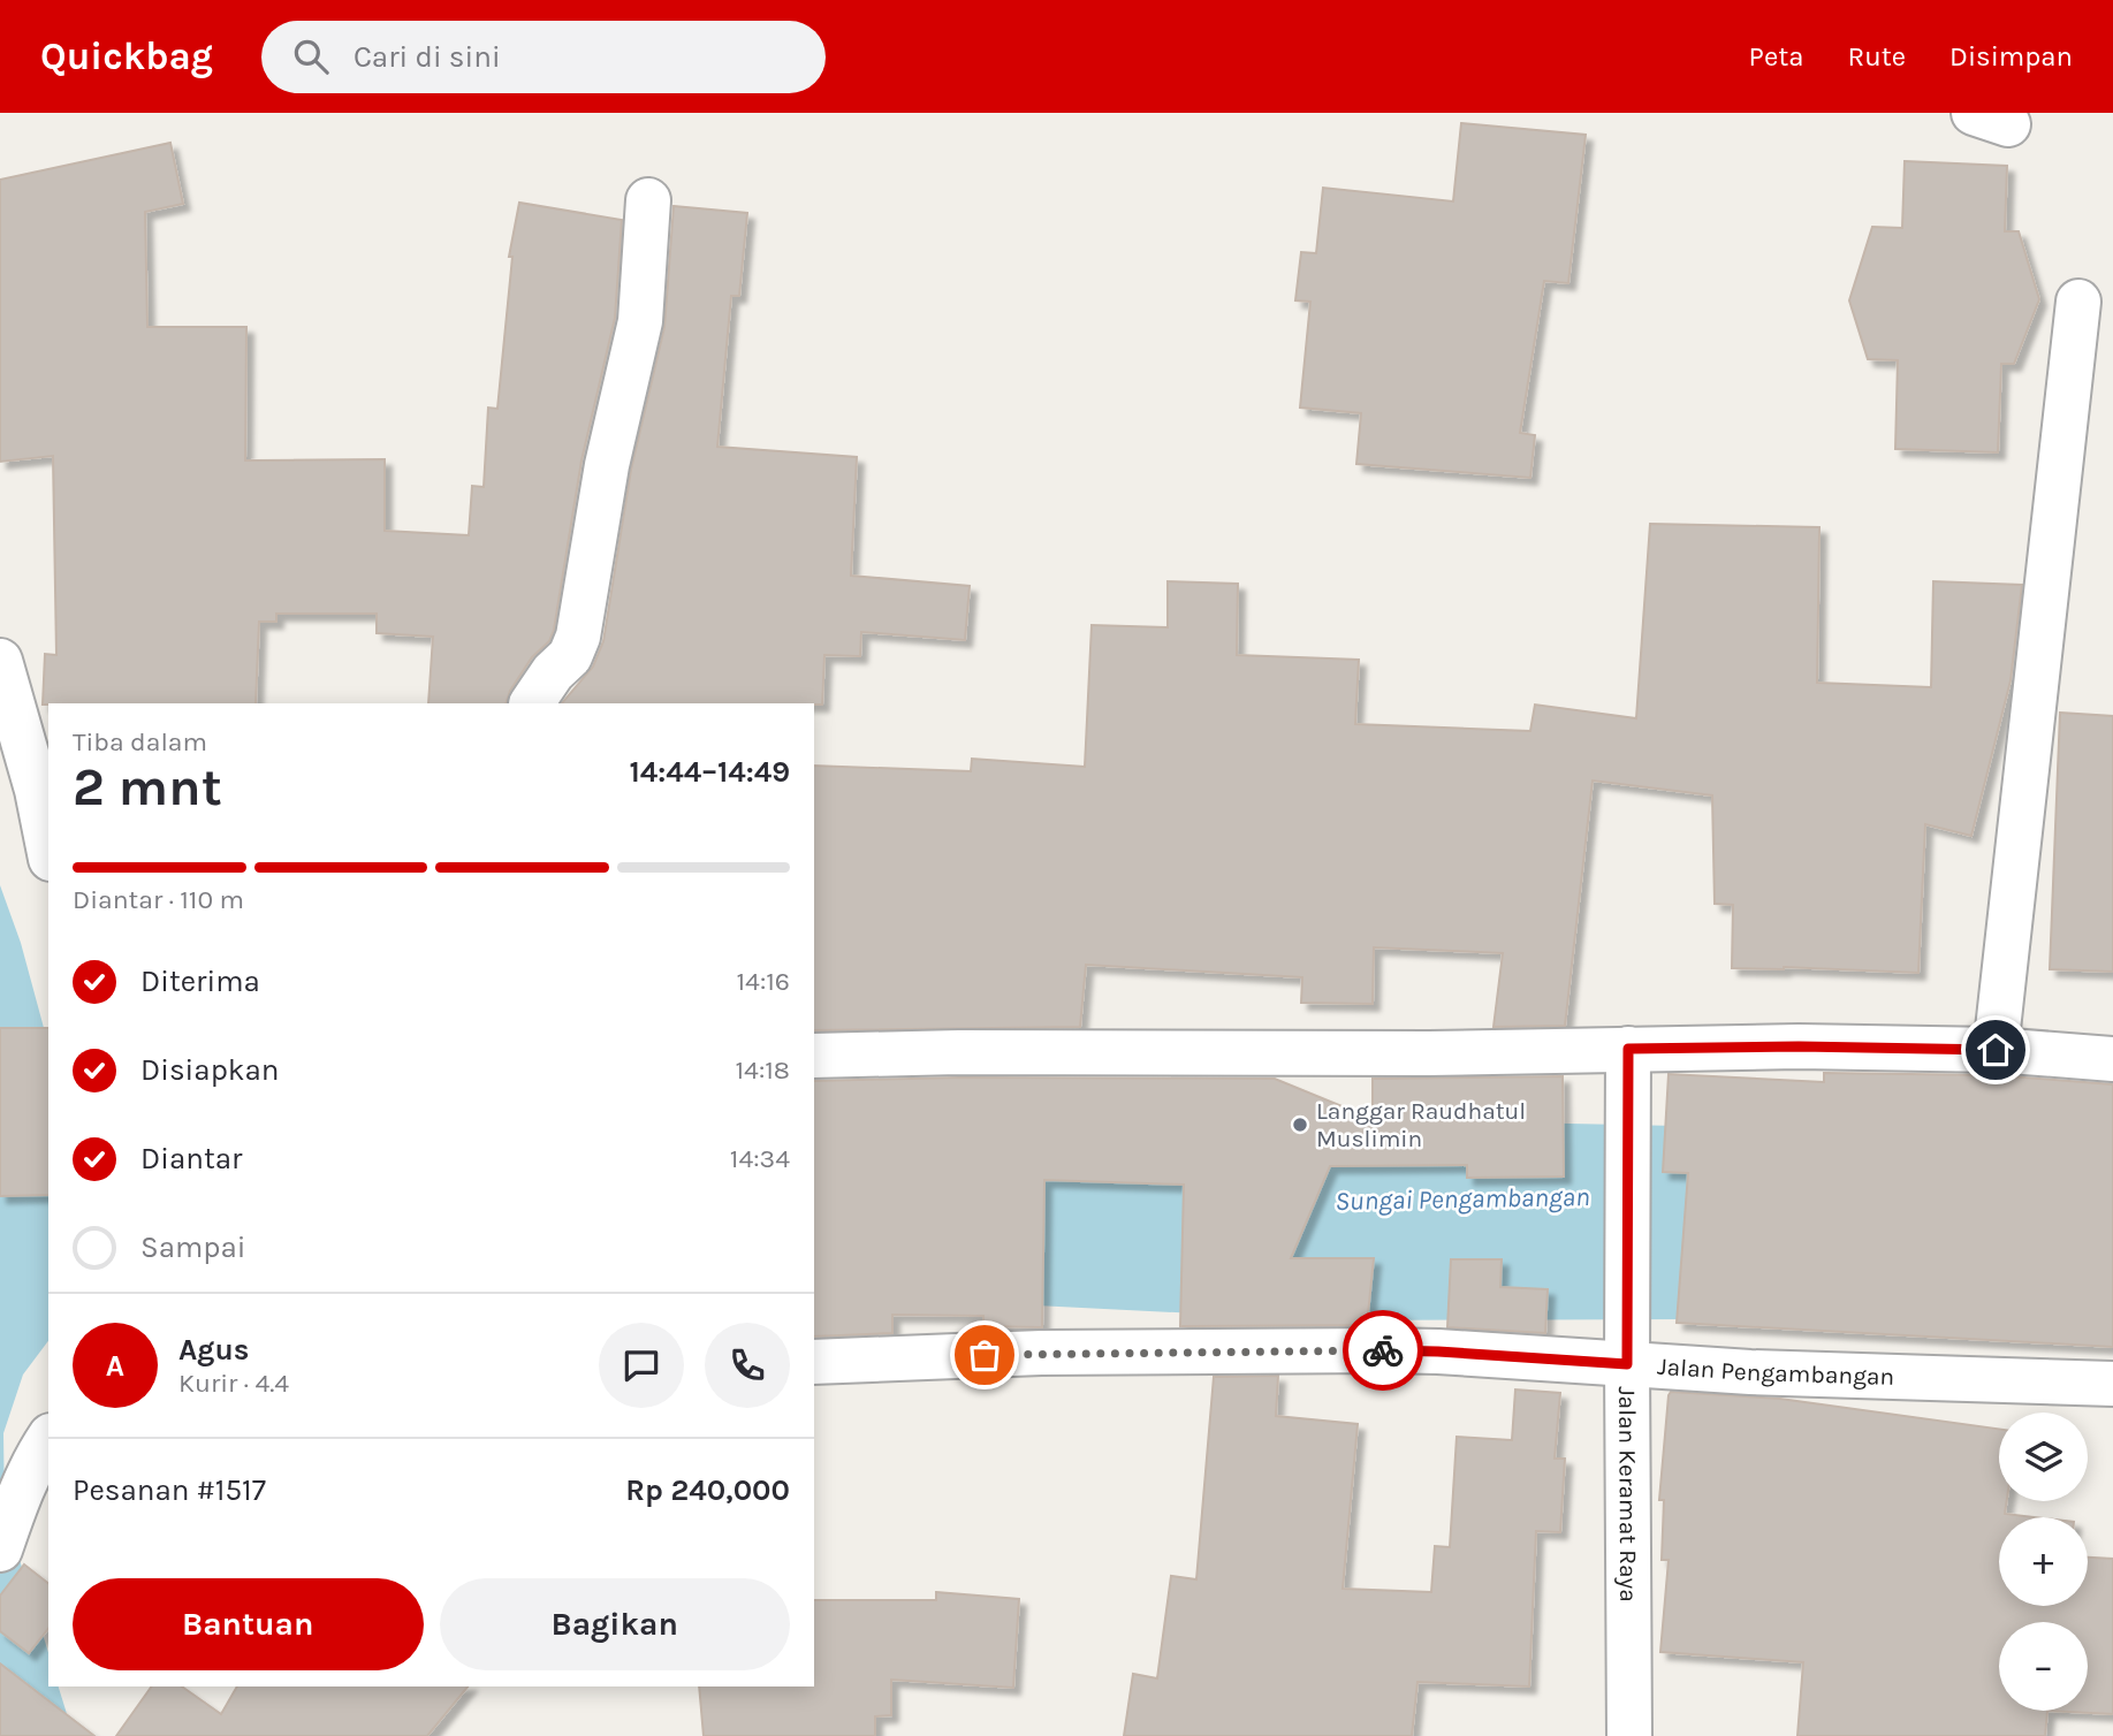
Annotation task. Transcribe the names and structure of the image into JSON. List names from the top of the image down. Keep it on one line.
{"streets":{"street":["Jalan Pengambangan","Jalan Keramat Raya"]},"crossings":[["Jalan Pengambangan","Jalan Keramat Raya"]],"water":["Sungai Pengambangan"],"places":["Langgar Raudhatul Muslimin"],"page":{"header":"Quickbag","search":"Cari di sini","nav":["Peta","Rute","Disimpan"],"heading":["2 mnt","Tiba dalam","14:44–14:49"],"panel":["Agus","Kurir · 4.4","Pesanan #1517","Rp 240,000"],"bar":"Diantar · 110 m","list":[["Diterima","14:16"],["Disiapkan","14:18"],["Diantar","14:34"],"Sampai"],"round":"A","map_buttons":["+","−"],"buttons":["Bantuan","Bagikan"]}}
